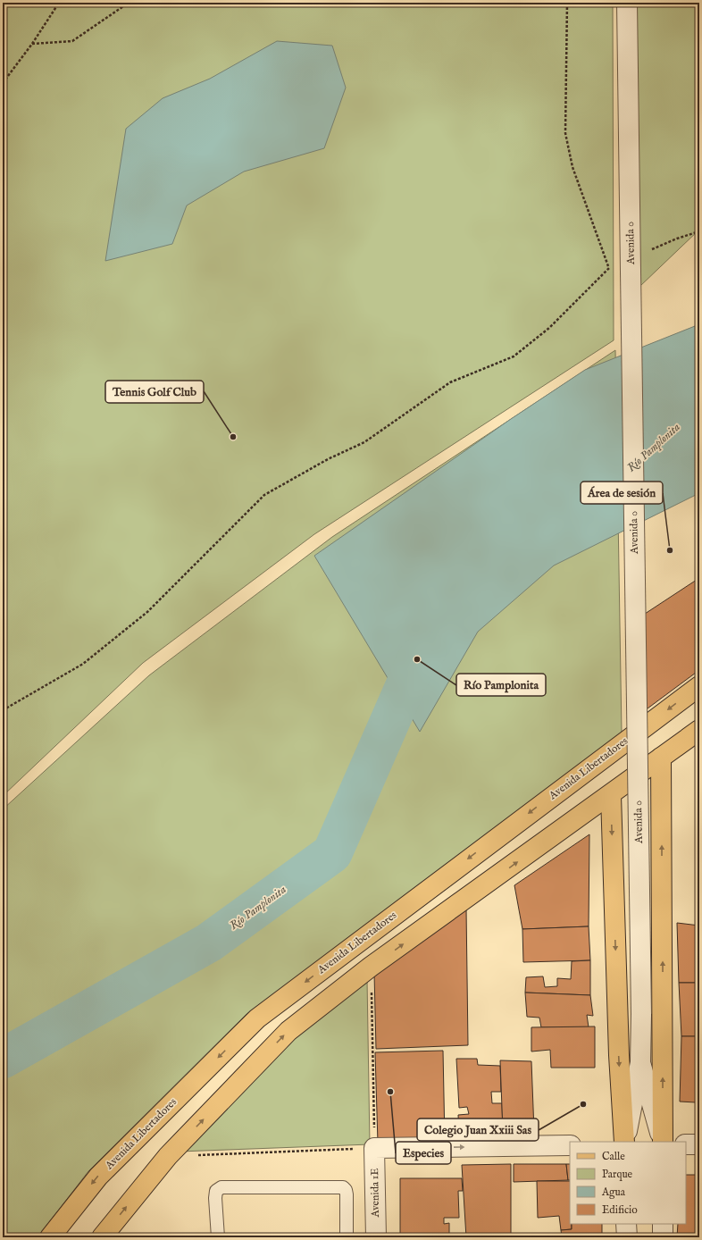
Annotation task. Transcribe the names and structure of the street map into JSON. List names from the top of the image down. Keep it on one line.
{"streets":{"main road":["Avenida Libertadores"],"street":["Avenida 0","Avenida 1E"]},"water":["Río Pamplonita"],"places":["Tennis Golf Club","Área de sesión","Río Pamplonita","Especies","Colegio Juan Xxiii Sas"],"legend":["Calle","Parque","Agua","Edificio"]}
